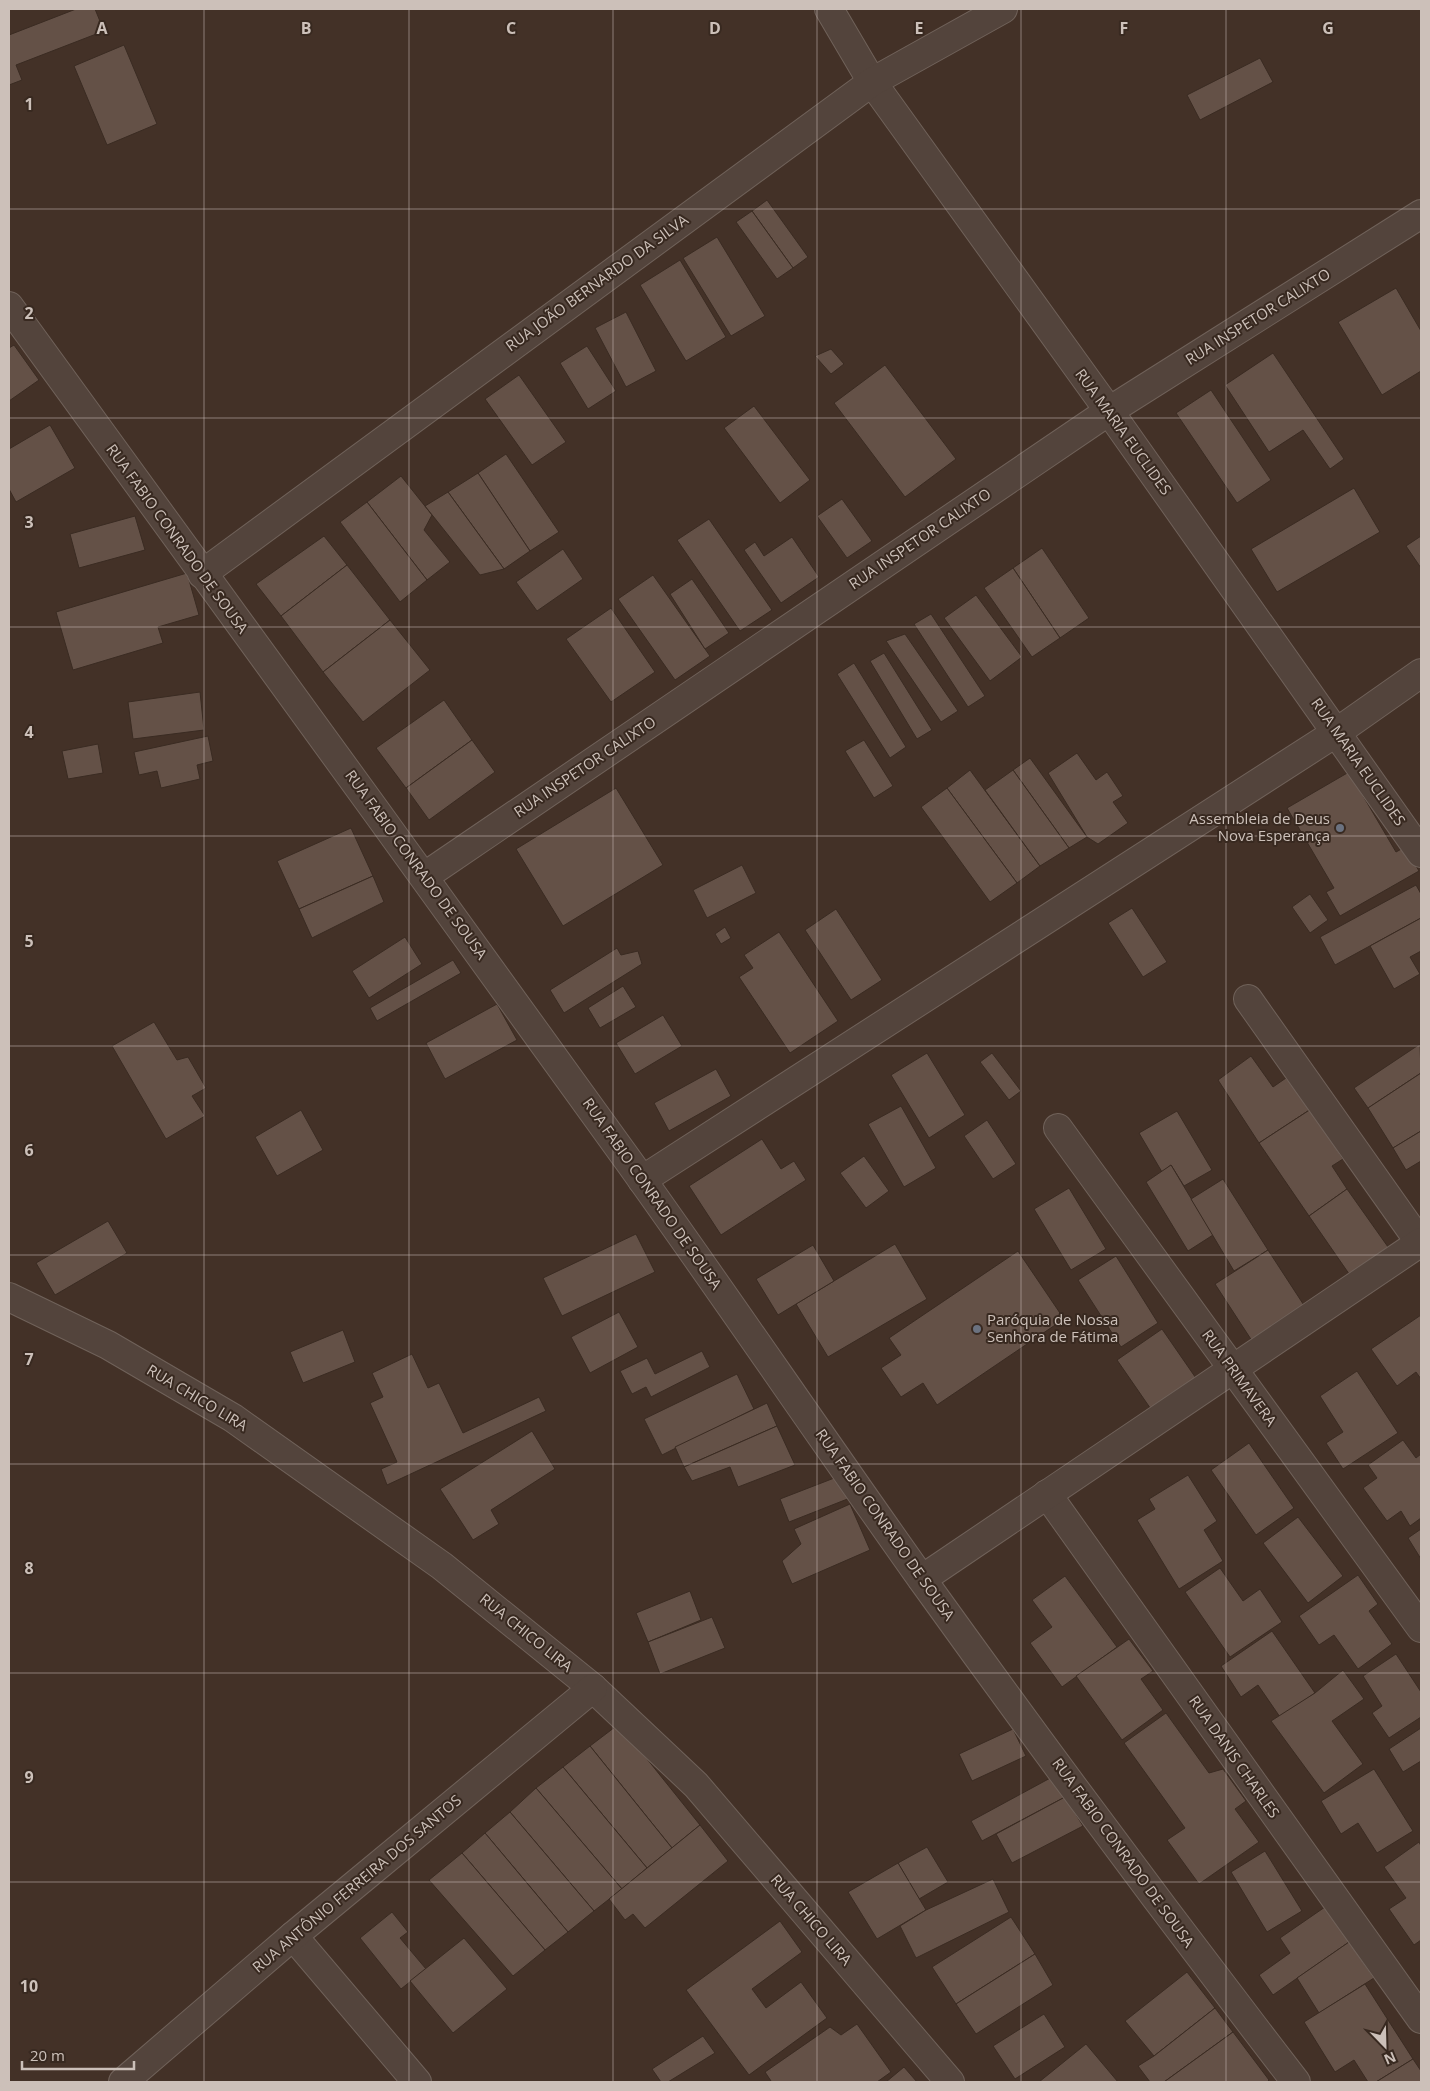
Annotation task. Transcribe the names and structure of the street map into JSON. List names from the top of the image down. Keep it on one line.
{"streets":{"street":["RUA JOÃO BERNARDO DA SILVA","RUA INSPETOR CALIXTO","RUA MARIA EUCLIDES","RUA FABIO CONRADO DE SOUSA","RUA PRIMAVERA","RUA CHICO LIRA","RUA DANIS CHARLES","RUA ANTÔNIO FERREIRA DOS SANTOS"]},"crossings":[["RUA JOÃO BERNARDO DA SILVA","RUA MARIA EUCLIDES"],["RUA JOÃO BERNARDO DA SILVA","RUA FABIO CONRADO DE SOUSA"],["RUA INSPETOR CALIXTO","RUA MARIA EUCLIDES"],["RUA INSPETOR CALIXTO","RUA FABIO CONRADO DE SOUSA"],["RUA CHICO LIRA","RUA ANTÔNIO FERREIRA DOS SANTOS"]],"places":["Assembleia de Deus Nova Esperança","Paróquia de Nossa Senhora de Fátima"],"scale_bar":"20 m","north":"bottom right","grid":{"columns":["A","B","C","D","E","F","G"],"rows":["1","2","3","4","5","6","7","8","9","10"]}}
